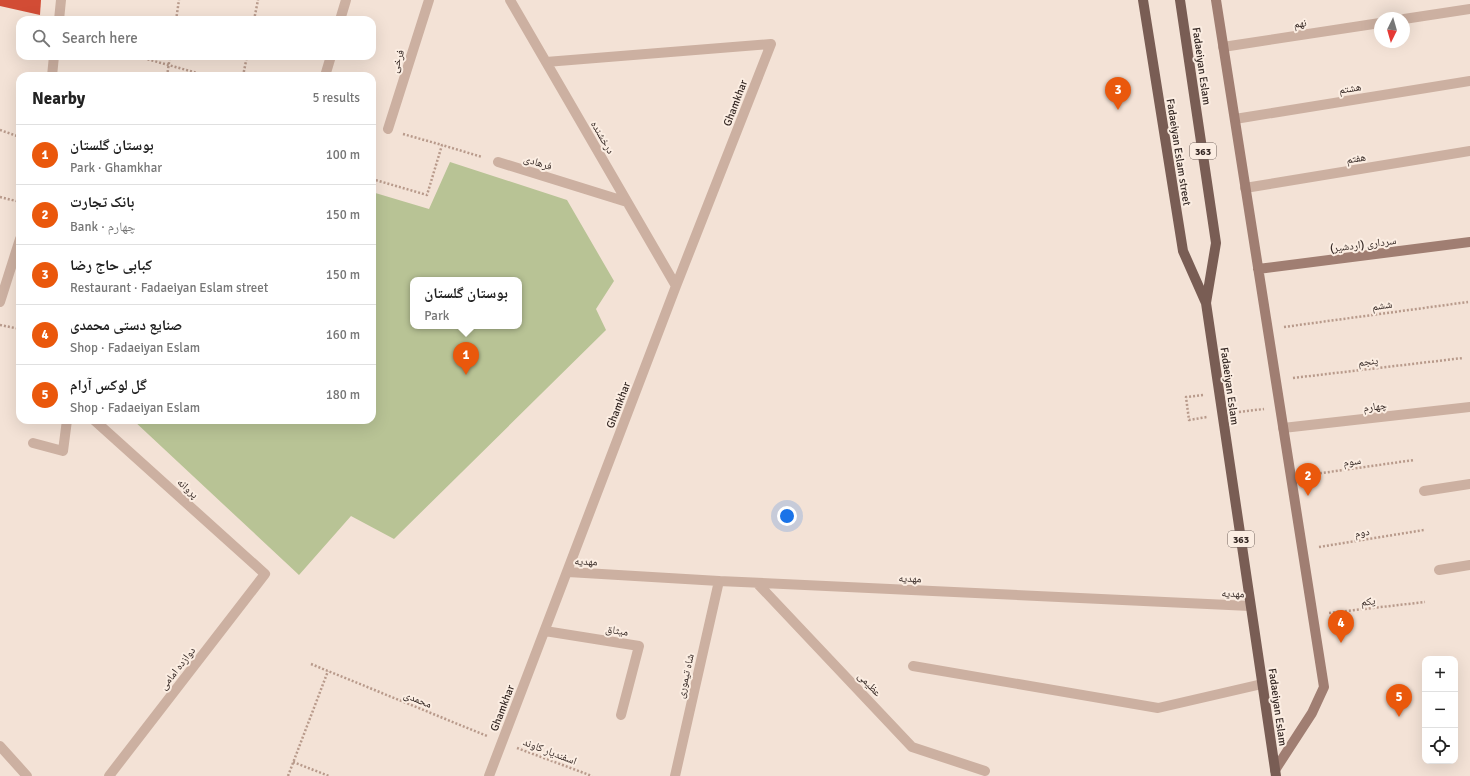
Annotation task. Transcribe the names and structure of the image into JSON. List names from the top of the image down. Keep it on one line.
{"streets":{"main road":["Fadaeiyan Eslam","363","Fadaeiyan Eslam street"],"street":["نهم","فرخی","هشتم","Ghamkhar","درخشنده","هفتم","فرهادی","سرداری (اردشیر)","چهارم","پروانه","مهدیه","میثاق","دوازده امامی","شاه تیموری","عظیمی"],"path":["ششم","پنجم","سوم","دوم","یکم","محمدی","اسفندیار کاوند"]},"crossings":[["Fadaeiyan Eslam","Fadaeiyan Eslam street"],["Fadaeiyan Eslam","مهدیه"],["Ghamkhar","درخشنده"],["Ghamkhar","مهدیه"],["Ghamkhar","میثاق"],["Ghamkhar","محمدی"],["Ghamkhar","اسفندیار کاوند"],["درخشنده","فرهادی"],["پروانه","دوازده امامی"],["مهدیه","شاه تیموری"],["مهدیه","عظیمی"],["محمدی","اسفندیار کاوند"]],"north":"bottom","page":{"search":"Search here","heading":["Nearby","5 results"],"pins":["3","1","2","4","5"],"list":[{"mark":"1","name":"بوستان گلستان","note":"Park · Ghamkhar","value":"100 m"},{"mark":"2","name":"بانک تجارت","note":"Bank · چهارم","value":"150 m"},{"mark":"3","name":"کبابی حاج رضا","note":"Restaurant · Fadaeiyan Eslam street","value":"150 m"},{"mark":"4","name":"صنایع دستی محمدی","note":"Shop · Fadaeiyan Eslam","value":"160 m"},{"mark":"5","name":"گل لوکس آرام","note":"Shop · Fadaeiyan Eslam","value":"180 m"}],"popup":["بوستان گلستان","Park"],"map_buttons":["+","−"]}}
